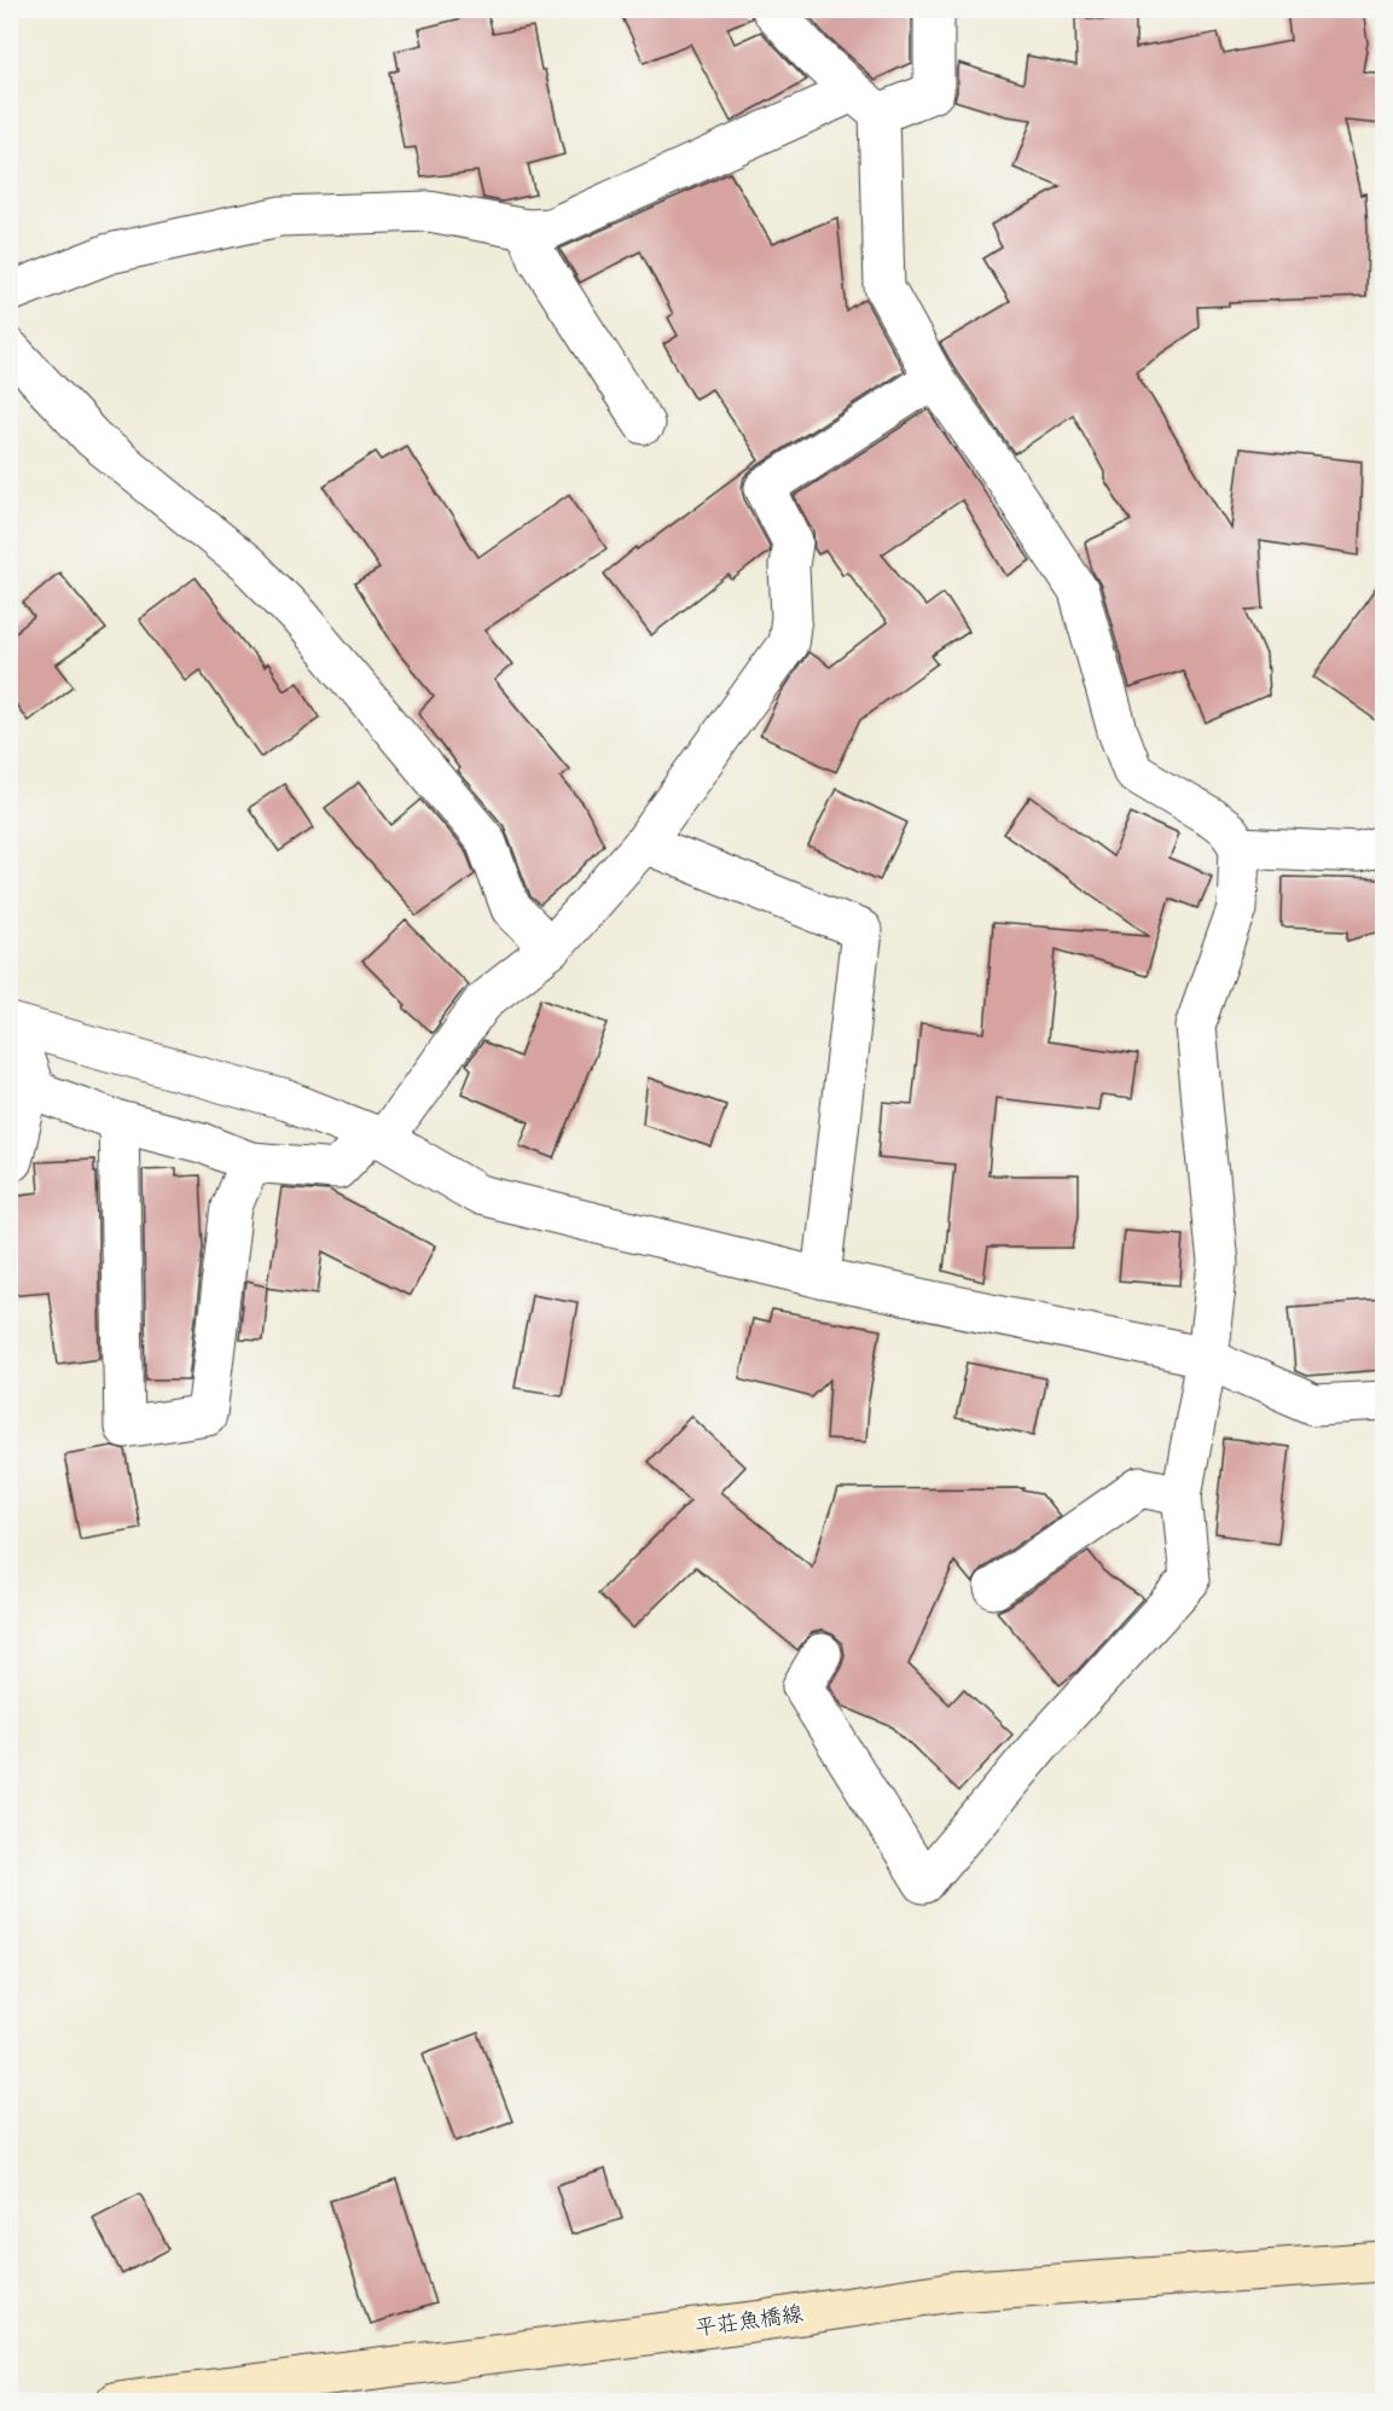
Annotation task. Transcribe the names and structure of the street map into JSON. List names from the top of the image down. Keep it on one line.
{"streets":{"main road":["平荘魚橋線"]}}
